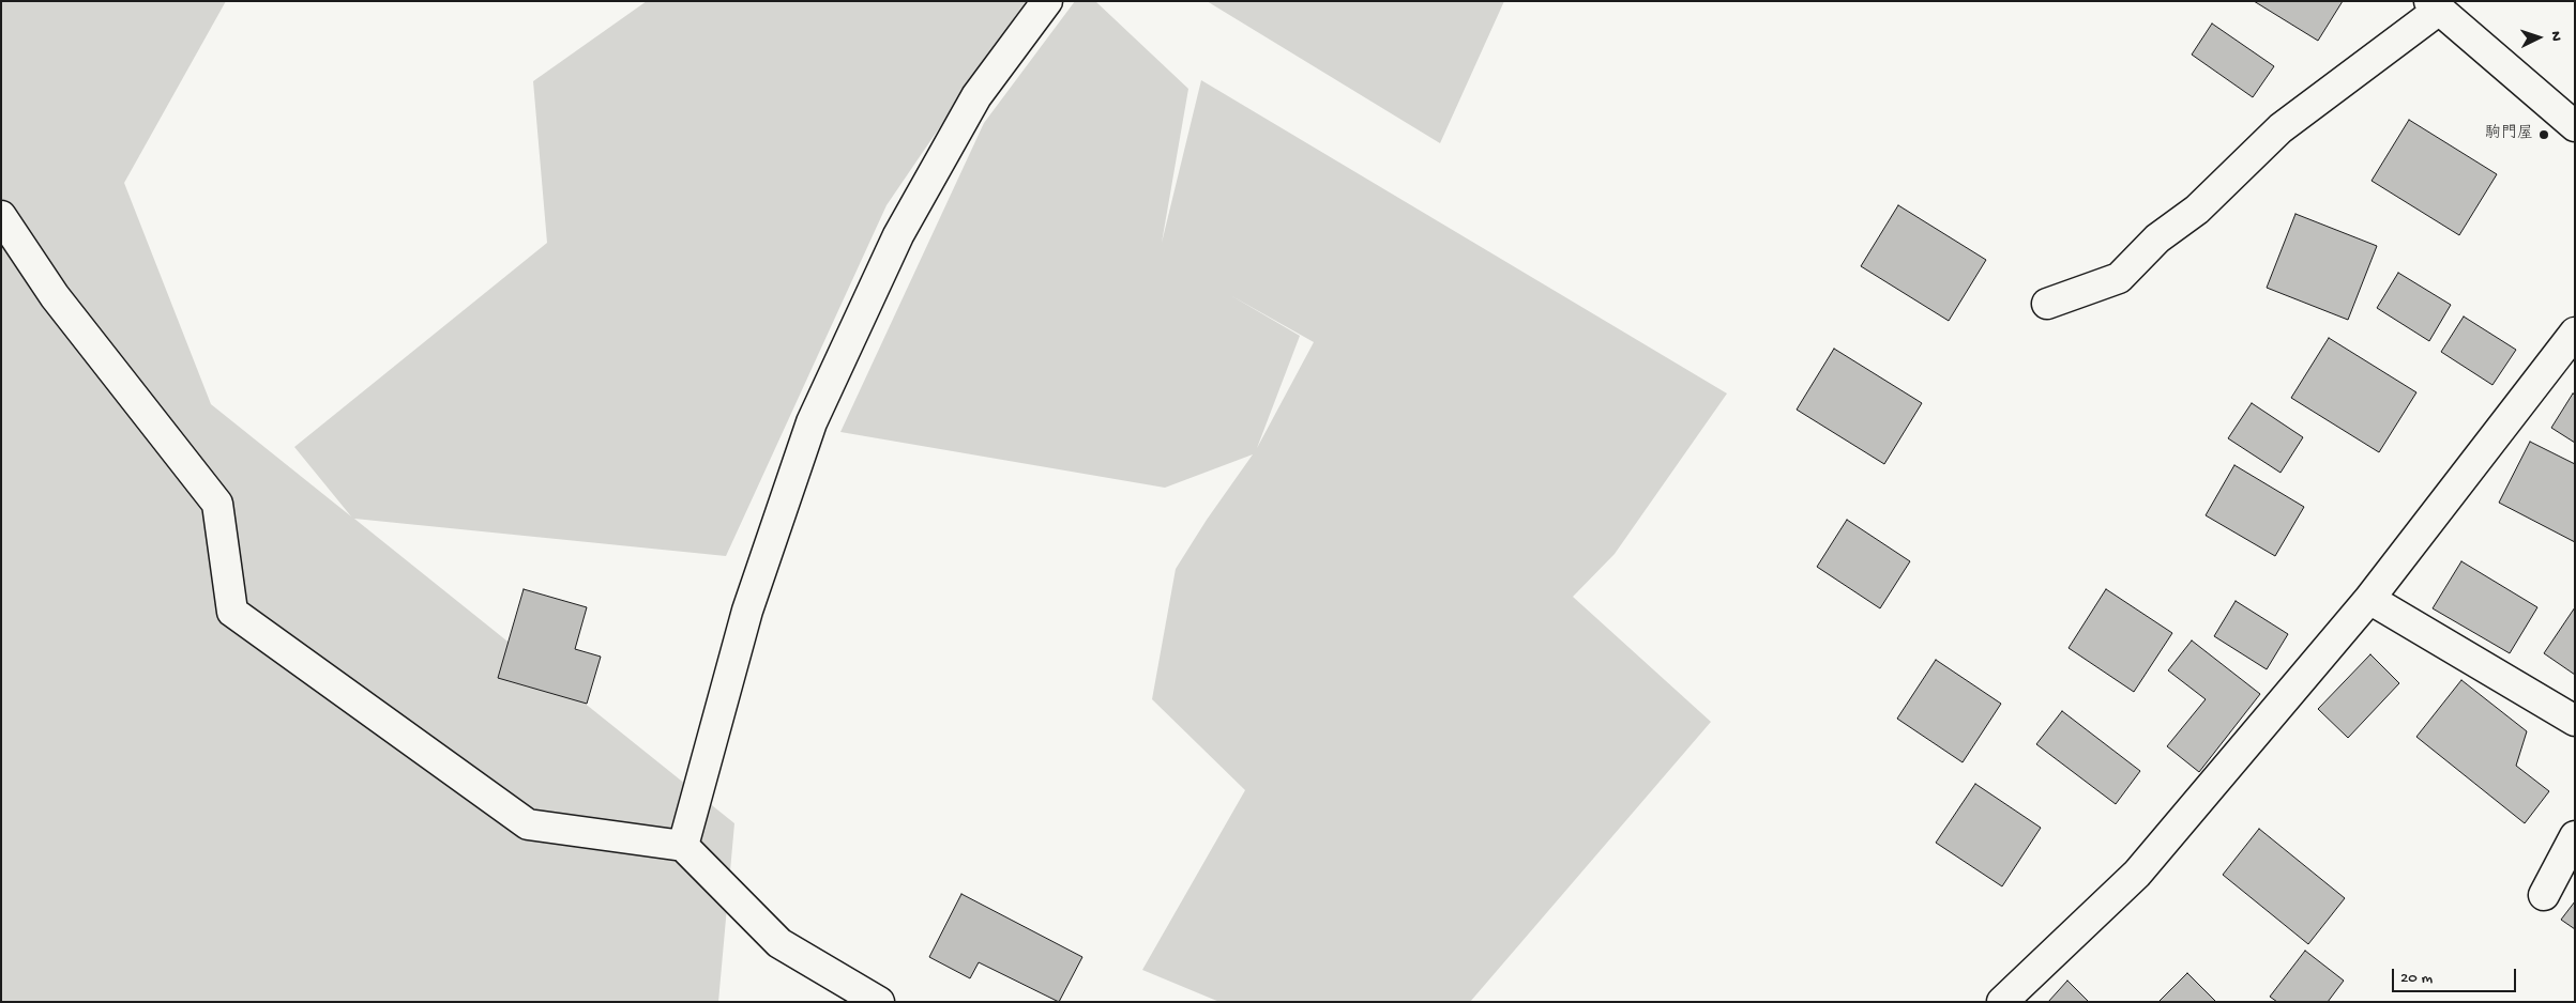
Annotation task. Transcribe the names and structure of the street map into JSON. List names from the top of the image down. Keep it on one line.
{"places":["駒門屋"],"scale_bar":"20 m","north":"right"}
